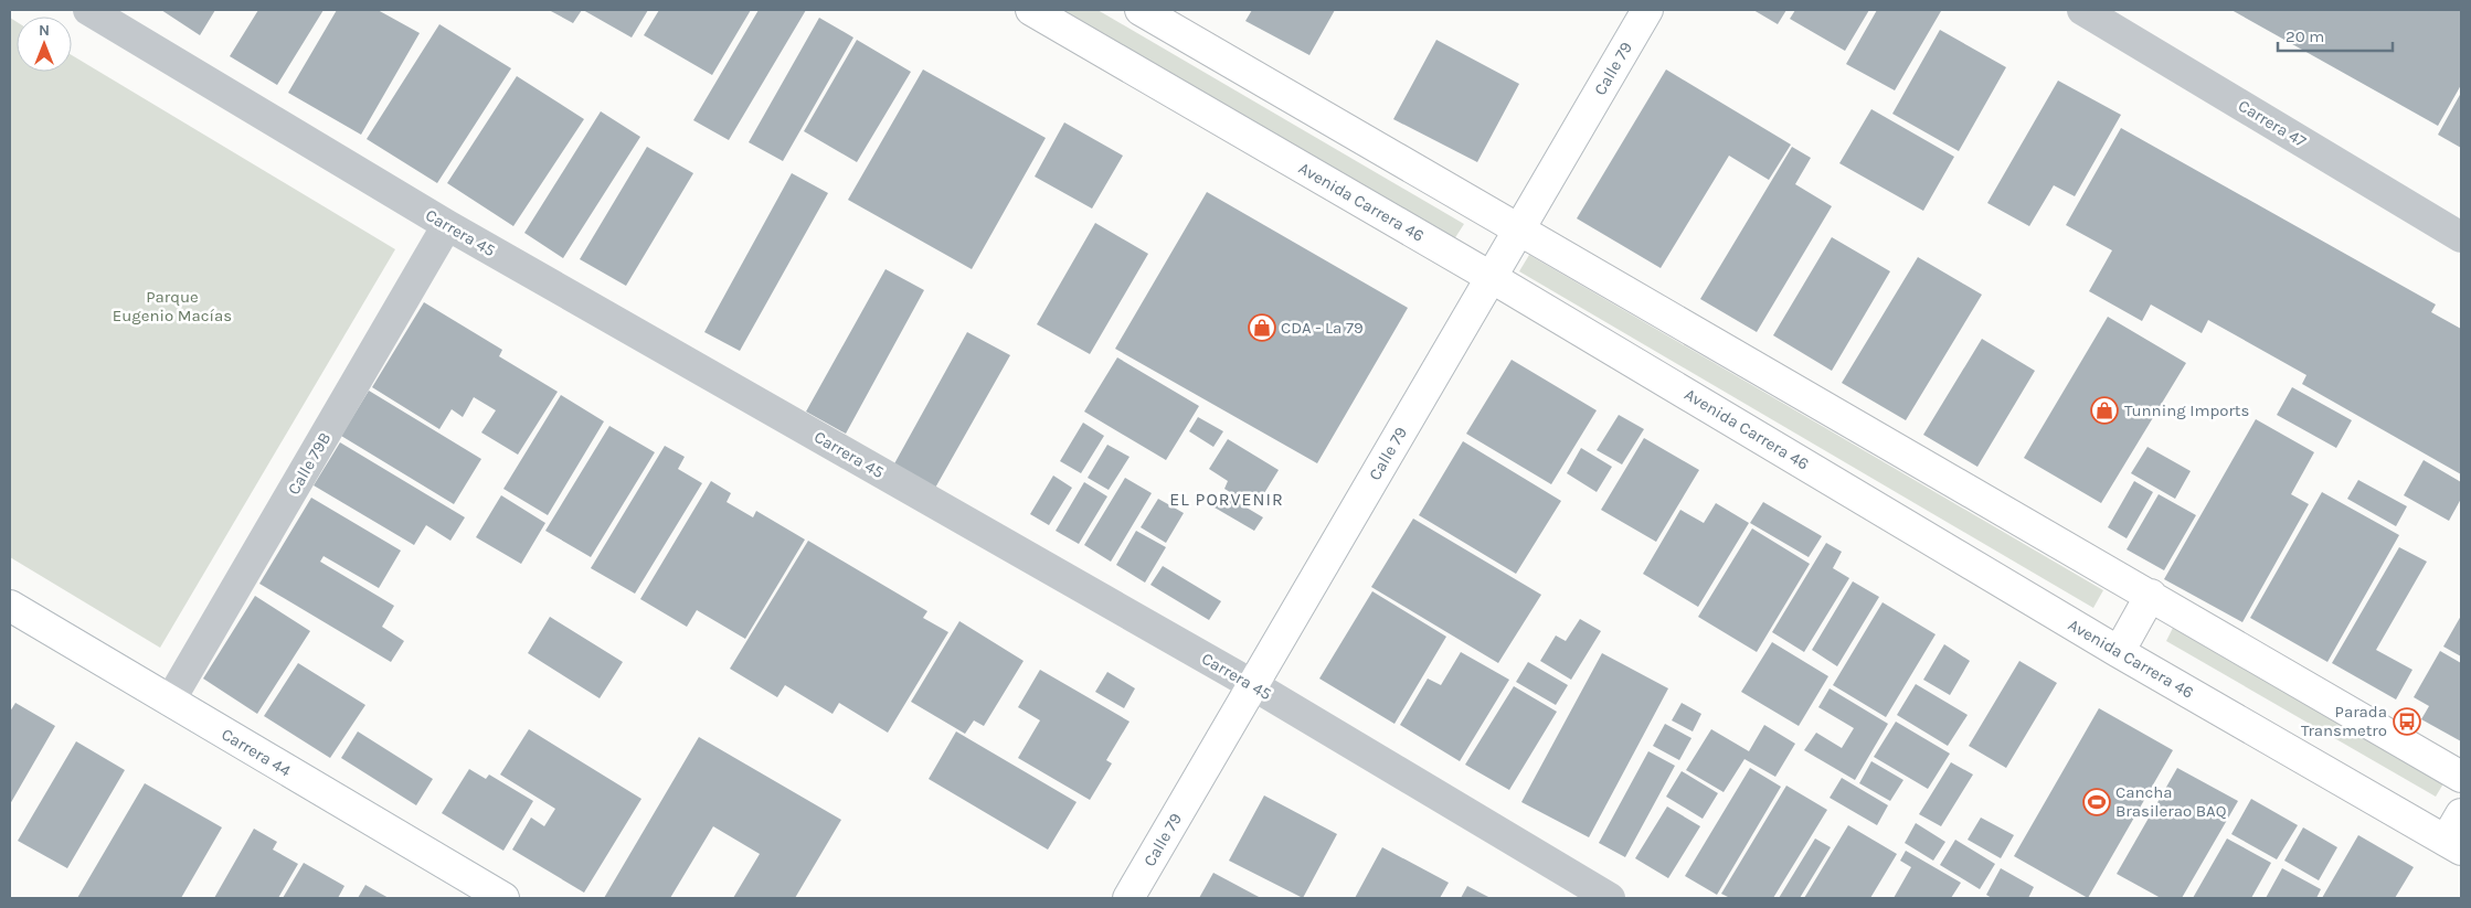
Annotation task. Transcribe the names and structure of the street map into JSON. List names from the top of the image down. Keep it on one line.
{"streets":{"main road":["Calle 79","Avenida Carrera 46","Carrera 44"],"street":["Carrera 47","Carrera 45","Calle 79B"]},"crossings":[["Calle 79","Avenida Carrera 46"],["Calle 79","Carrera 45"],["Carrera 45","Calle 79B"],["Calle 79B","Carrera 44"]],"districts":["EL PORVENIR"],"parks":["Parque Eugenio Macías"],"places":{"shop":["CDA - La 79","Tunning Imports"],"bus stop":["Parada Transmetro"],"sports":["Cancha Brasilerao BAQ"]},"scale_bar":"20 m","north":"top"}
